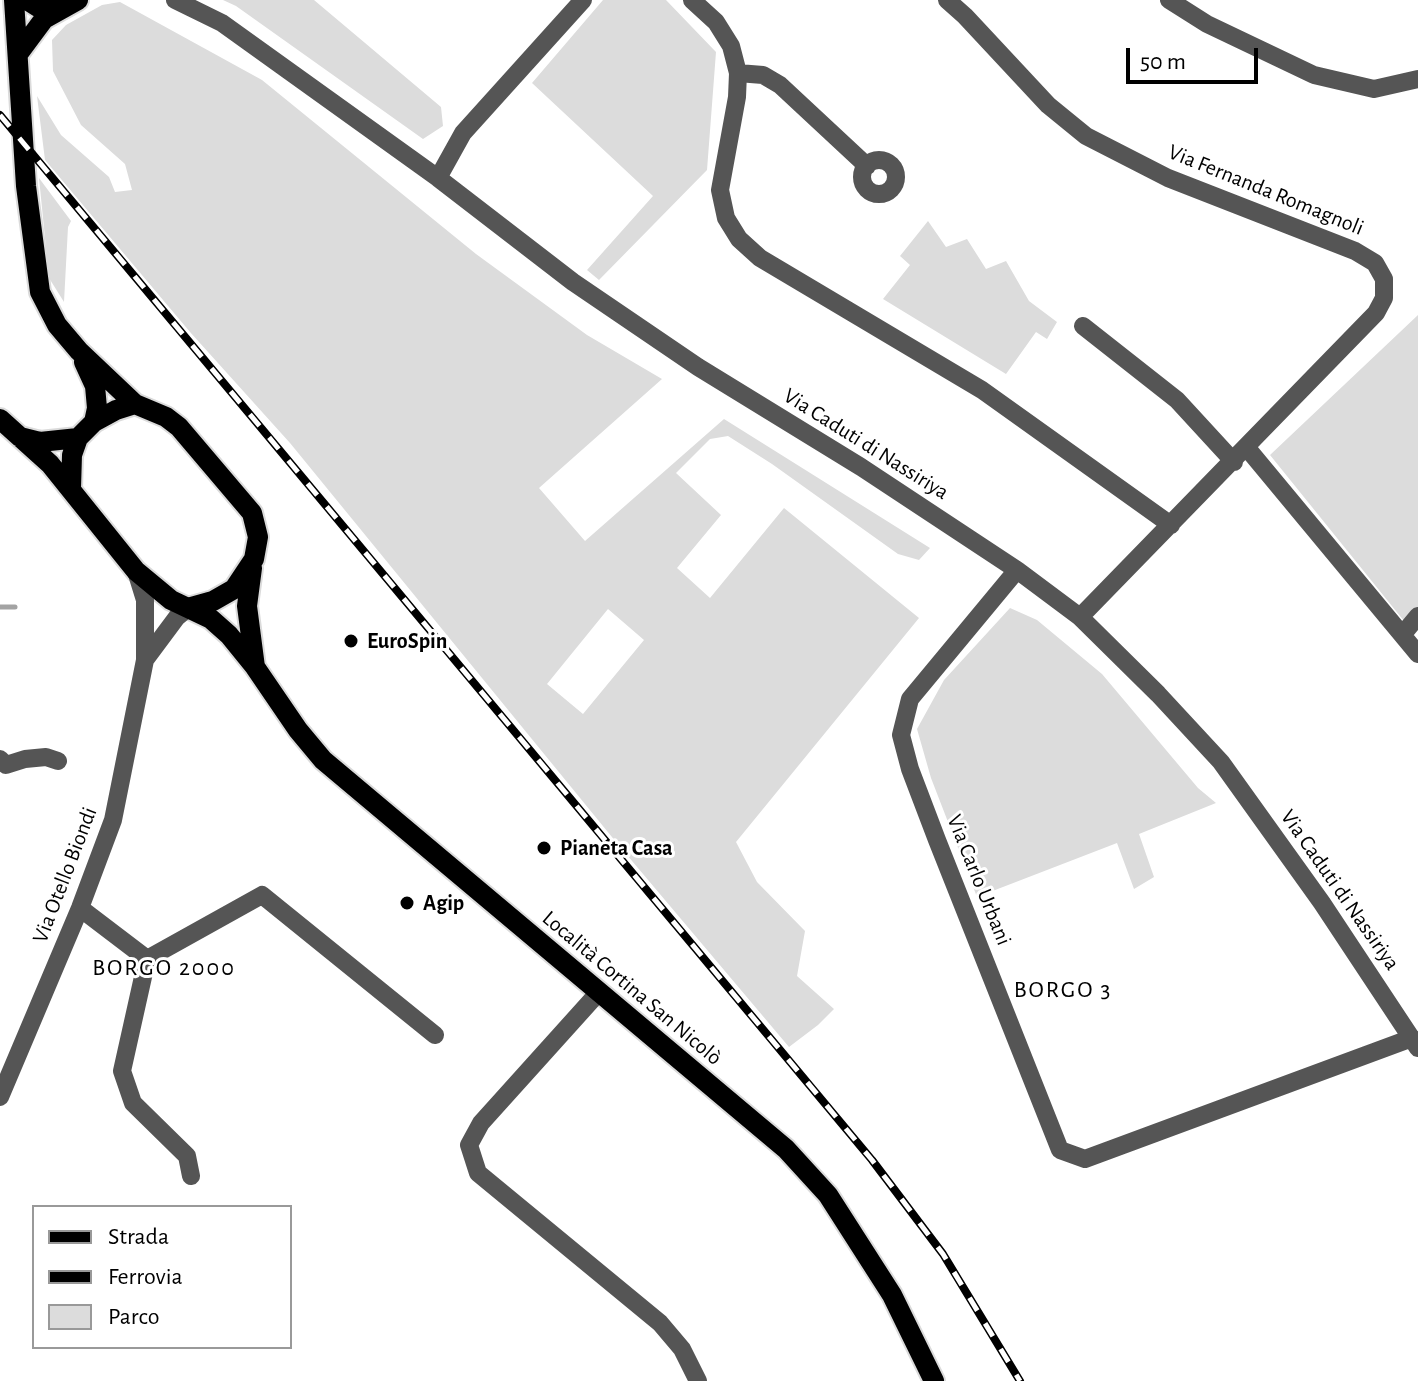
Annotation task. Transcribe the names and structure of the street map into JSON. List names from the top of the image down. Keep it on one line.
{"streets":{"main road":["Località Cortina San Nicolò"],"street":["Via Fernanda Romagnoli","Via Caduti di Nassiriya","Via Otello Biondi","Via Carlo Urbani"]},"crossings":[["Via Fernanda Romagnoli","Via Caduti di Nassiriya"],["Via Caduti di Nassiriya","Via Carlo Urbani"],["Via Otello Biondi","Località Cortina San Nicolò"]],"districts":["BORGO 2000","BORGO 3"],"places":["EuroSpin","Pianeta Casa","Agip"],"legend":["Strada","Ferrovia","Parco"],"scale_bar":"50 m"}
